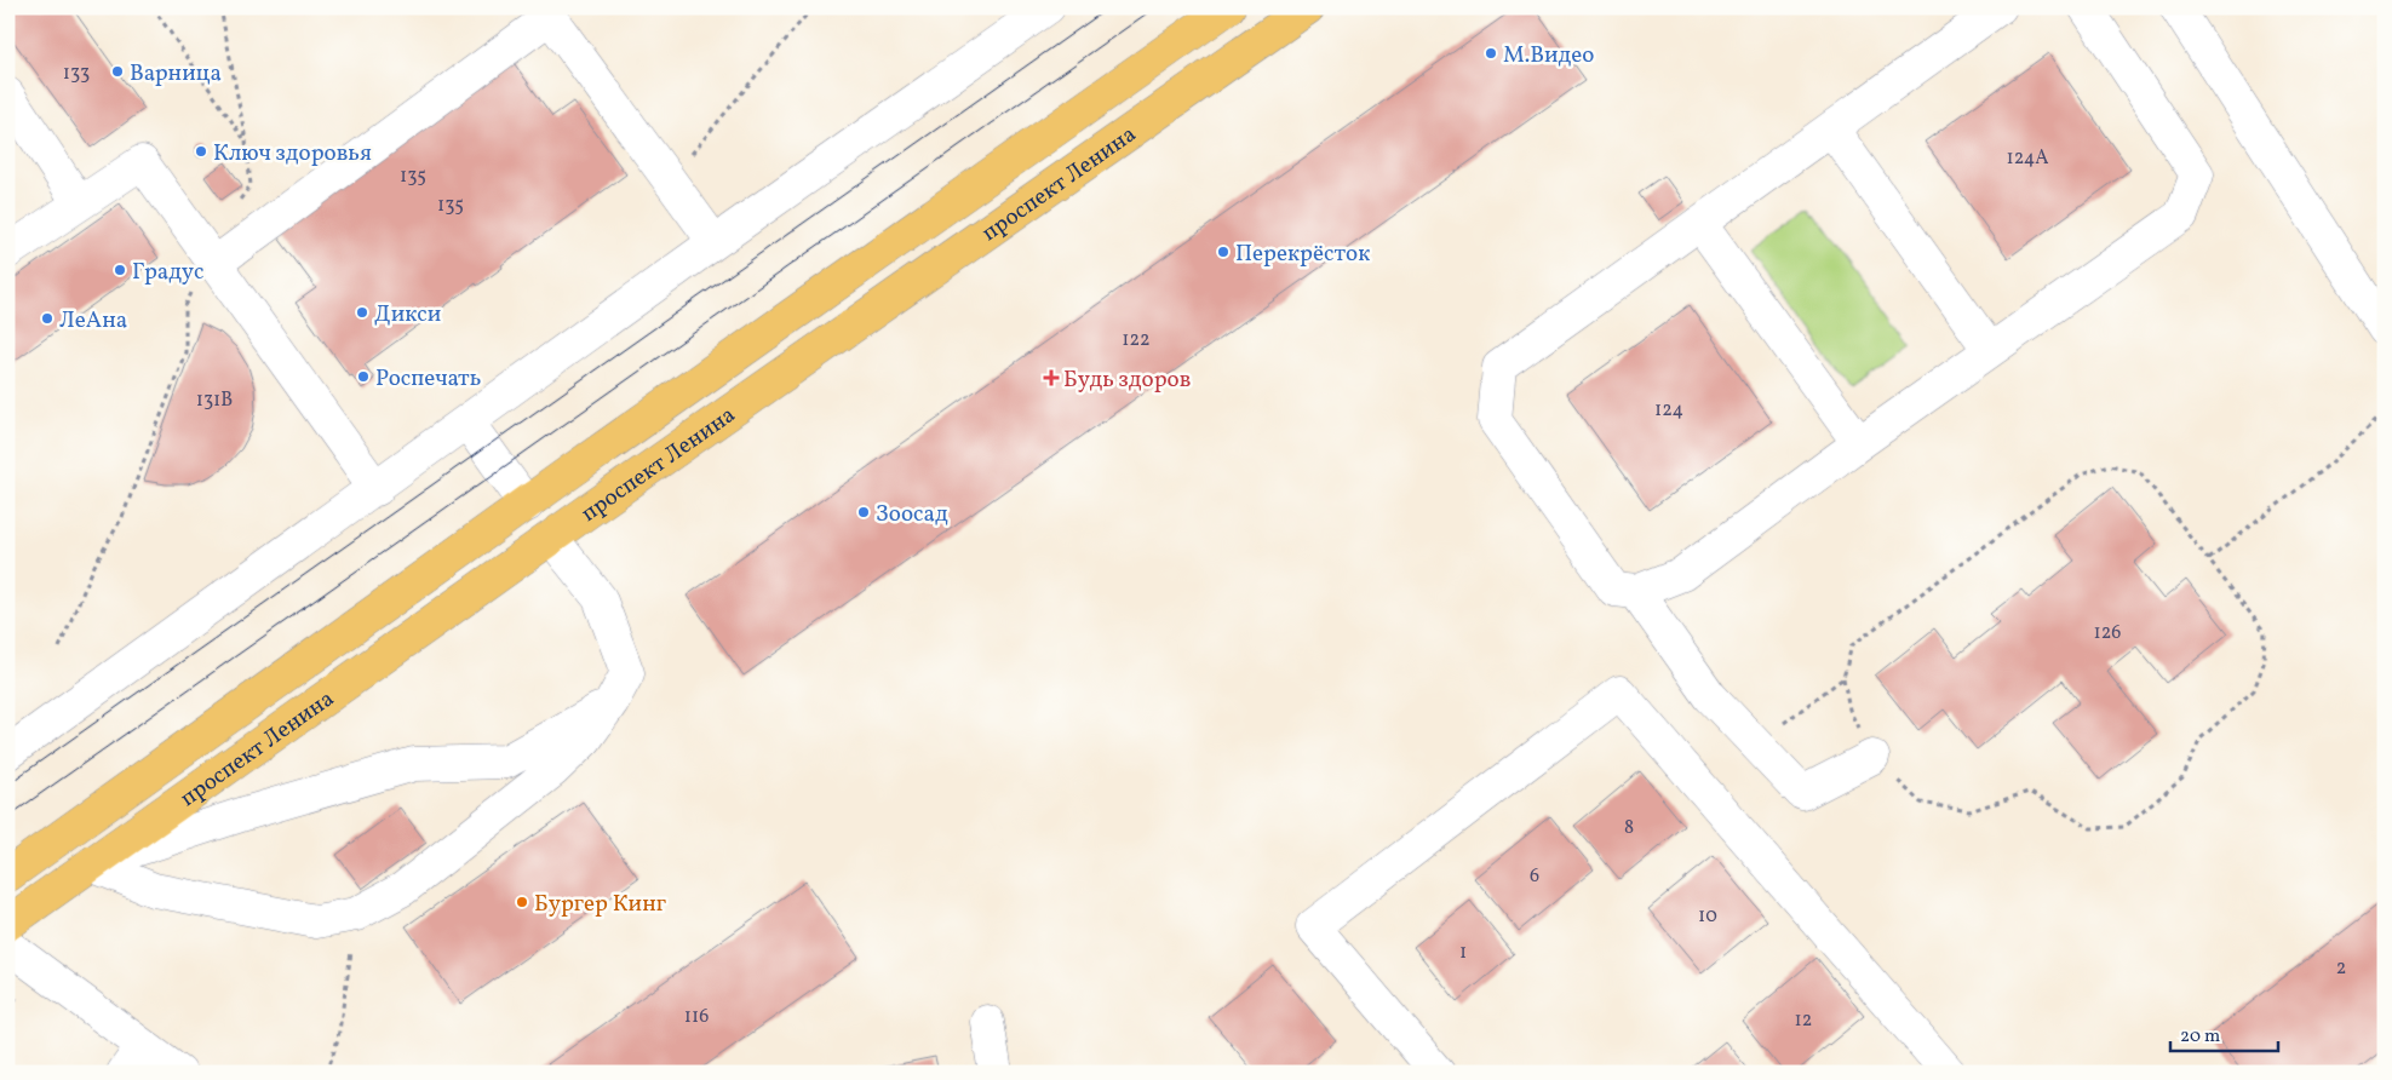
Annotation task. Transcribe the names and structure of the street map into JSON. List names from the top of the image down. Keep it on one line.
{"streets":{"main road":["проспект Ленина"]},"places":{"other":["М.Видео","Варница","Ключ здоровья","Перекрёсток","Градус","Дикси","ЛеАна","Роспечать","Зоосад","Бургер Кинг"],"health":["Будь здоров"]},"house_numbers":["133","124А","135","135","122","131В","124","126","8","6","10","1","2","116","12"],"scale_bar":"20 m"}
